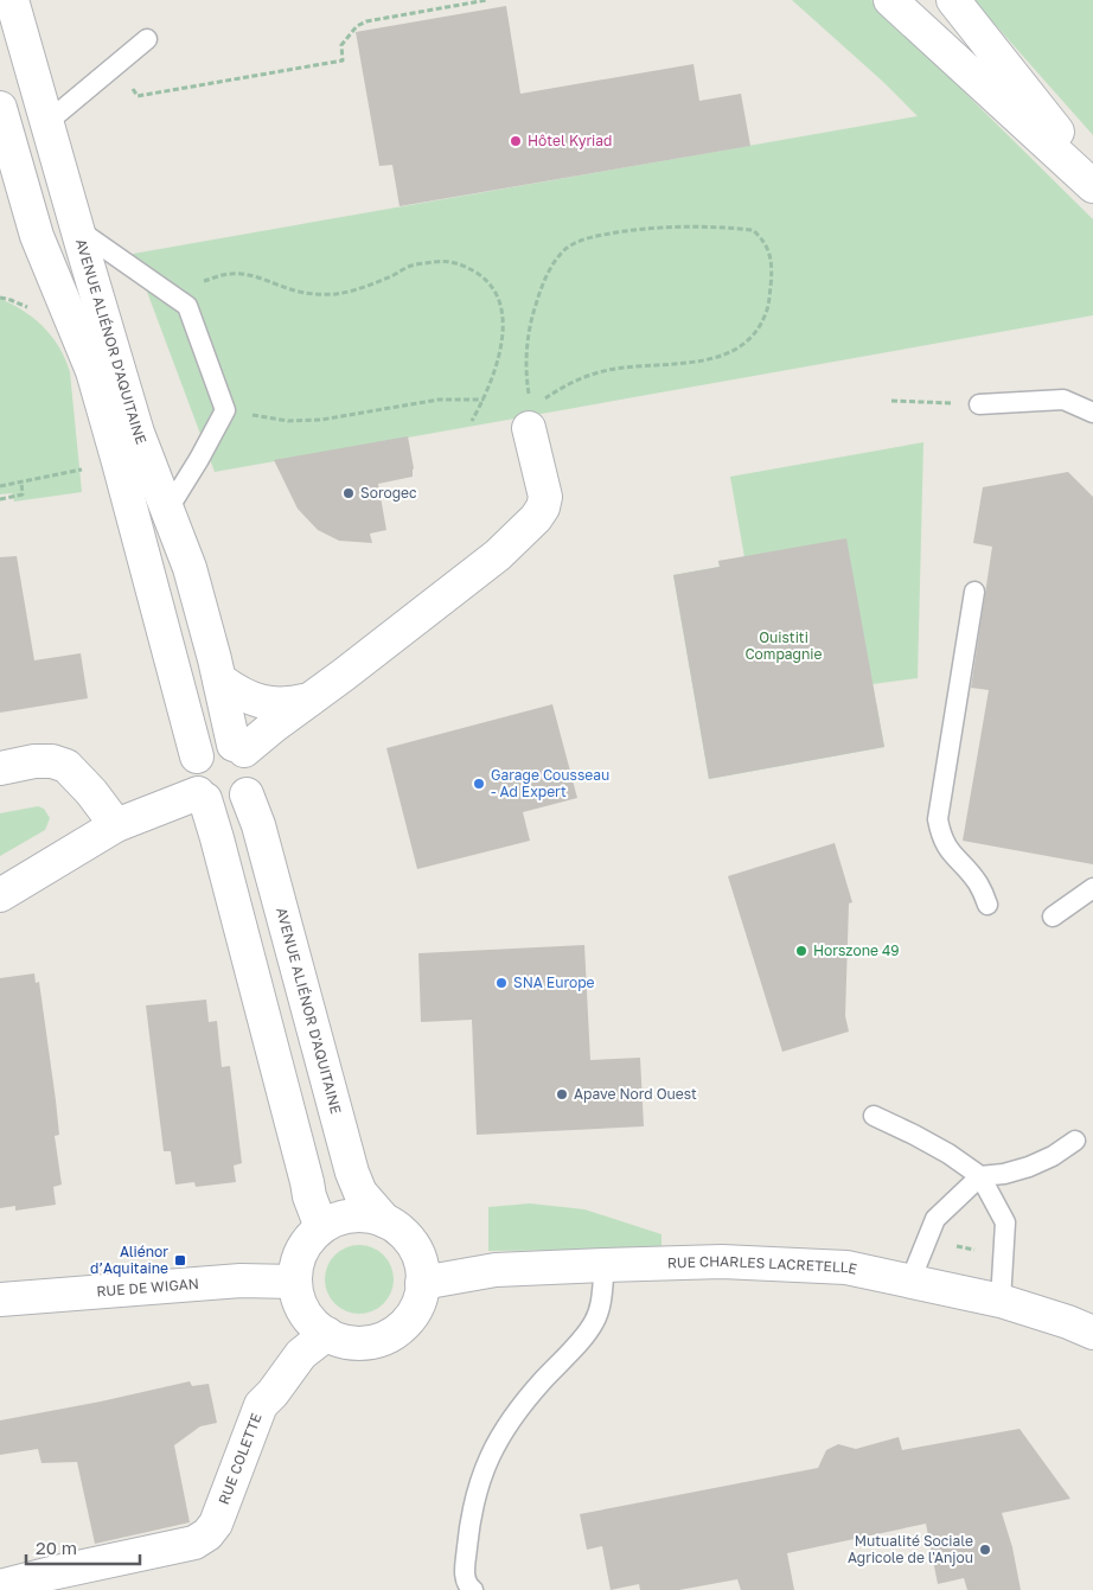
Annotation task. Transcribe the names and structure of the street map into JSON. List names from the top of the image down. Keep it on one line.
{"streets":{"street":["AVENUE ALIÉNOR D'AQUITAINE","RUE CHARLES LACRETELLE","RUE DE WIGAN","RUE COLETTE"]},"crossings":[["AVENUE ALIÉNOR D'AQUITAINE","RUE CHARLES LACRETELLE"],["AVENUE ALIÉNOR D'AQUITAINE","RUE DE WIGAN"],["AVENUE ALIÉNOR D'AQUITAINE","RUE COLETTE"],["RUE CHARLES LACRETELLE","RUE DE WIGAN"],["RUE CHARLES LACRETELLE","RUE COLETTE"],["RUE DE WIGAN","RUE COLETTE"]],"parks":["Ouistiti Compagnie"],"places":{"other":["Hôtel Kyriad","Sorogec","Garage Cousseau - Ad Expert","Horszone 49","SNA Europe","Apave Nord Ouest","Mutualité Sociale Agricole de l'Anjou"],"transit":["Aliénor d’Aquitaine"]},"scale_bar":"20 m"}
